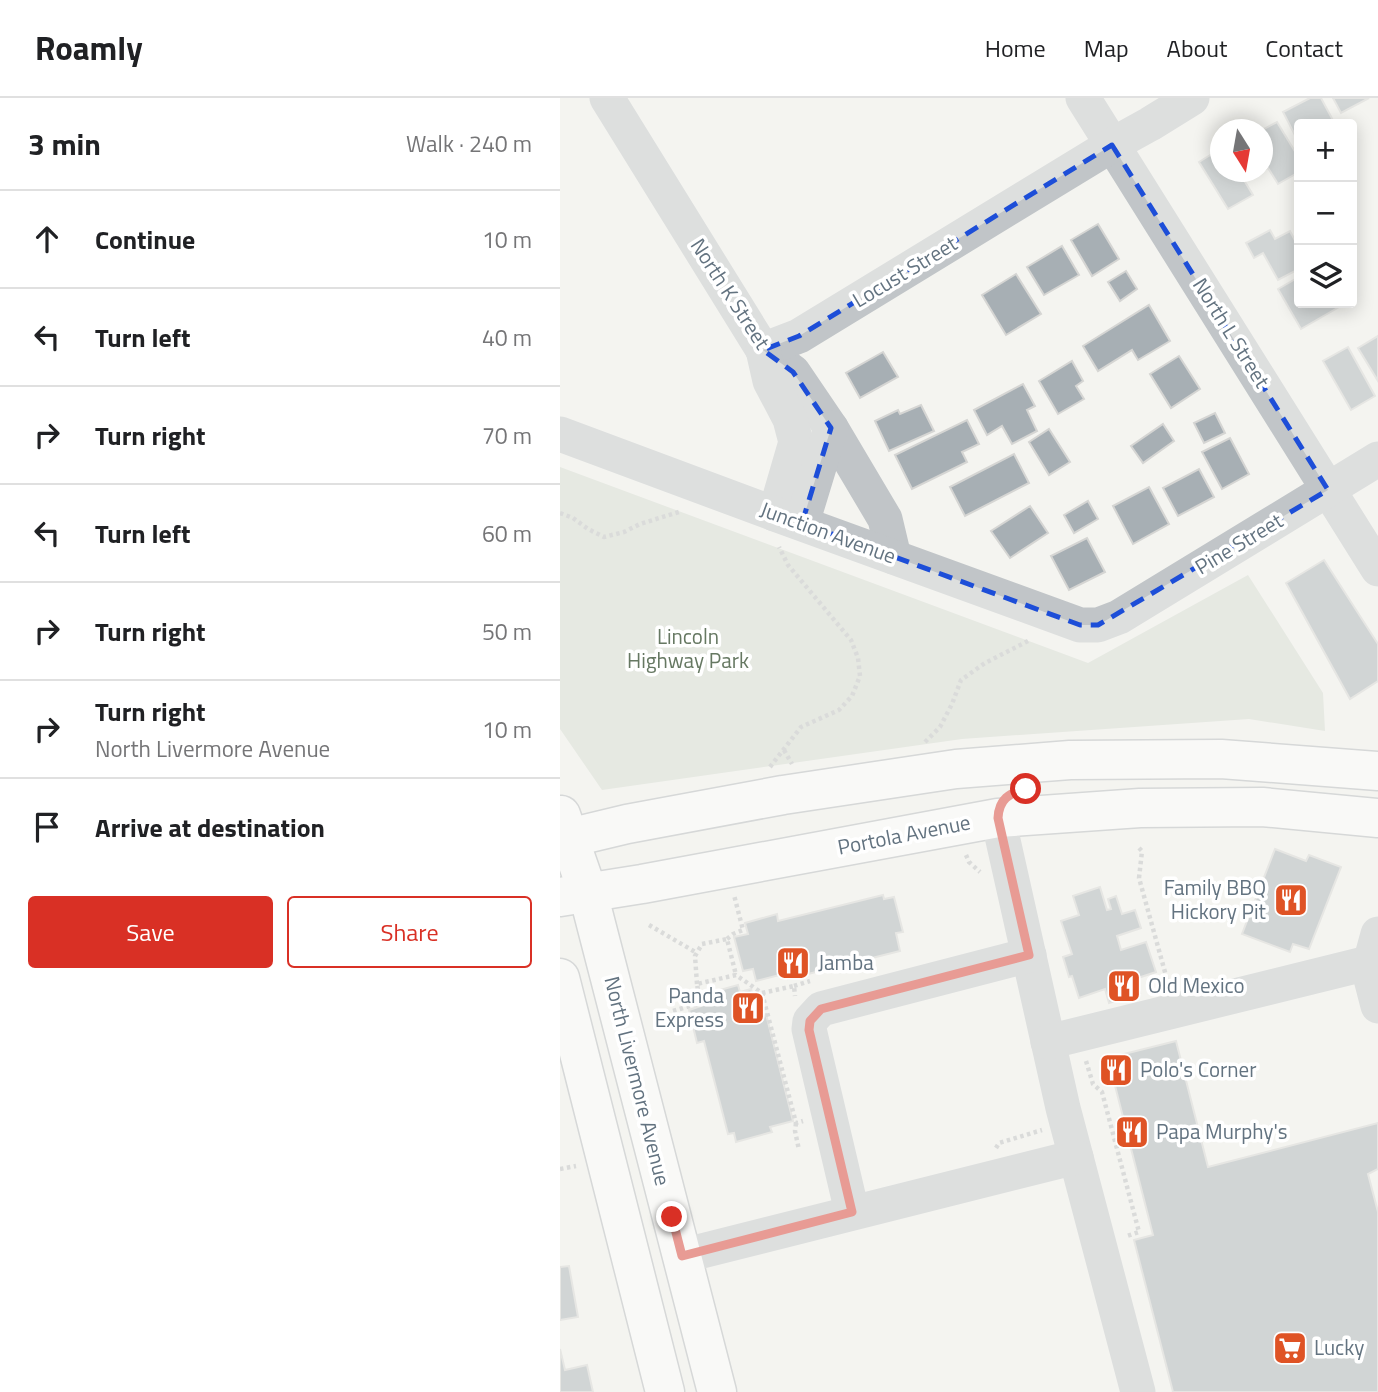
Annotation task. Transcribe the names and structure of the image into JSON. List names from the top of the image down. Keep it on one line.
{"streets":{"main road":["Portola Avenue","North Livermore Avenue"],"street":["Locust Street","North K Street","North L Street","Junction Avenue","Pine Street"]},"crossings":[["Locust Street","North K Street"],["Locust Street","North L Street"],["North K Street","Junction Avenue"],["North L Street","Pine Street"],["Junction Avenue","Pine Street"],["Portola Avenue","North Livermore Avenue"]],"parks":["Lincoln Highway Park"],"places":{"restaurant":["Family BBQ Hickory Pit","Jamba","Old Mexico","Panda Express","Polo's Corner","Papa Murphy's"],"supermarket":["Lucky"]},"north":"bottom","page":{"header":"Roamly","nav":["Home","Map","About","Contact"],"heading":["3 min","Walk · 240 m"],"map_buttons":["+","−"],"list":[["Continue","10 m"],["Turn left","40 m"],["Turn right","70 m"],["Turn left","60 m"],["Turn right","50 m"],["Turn right","North Livermore Avenue","10 m"],"Arrive at destination"],"buttons":["Save","Share"]}}
